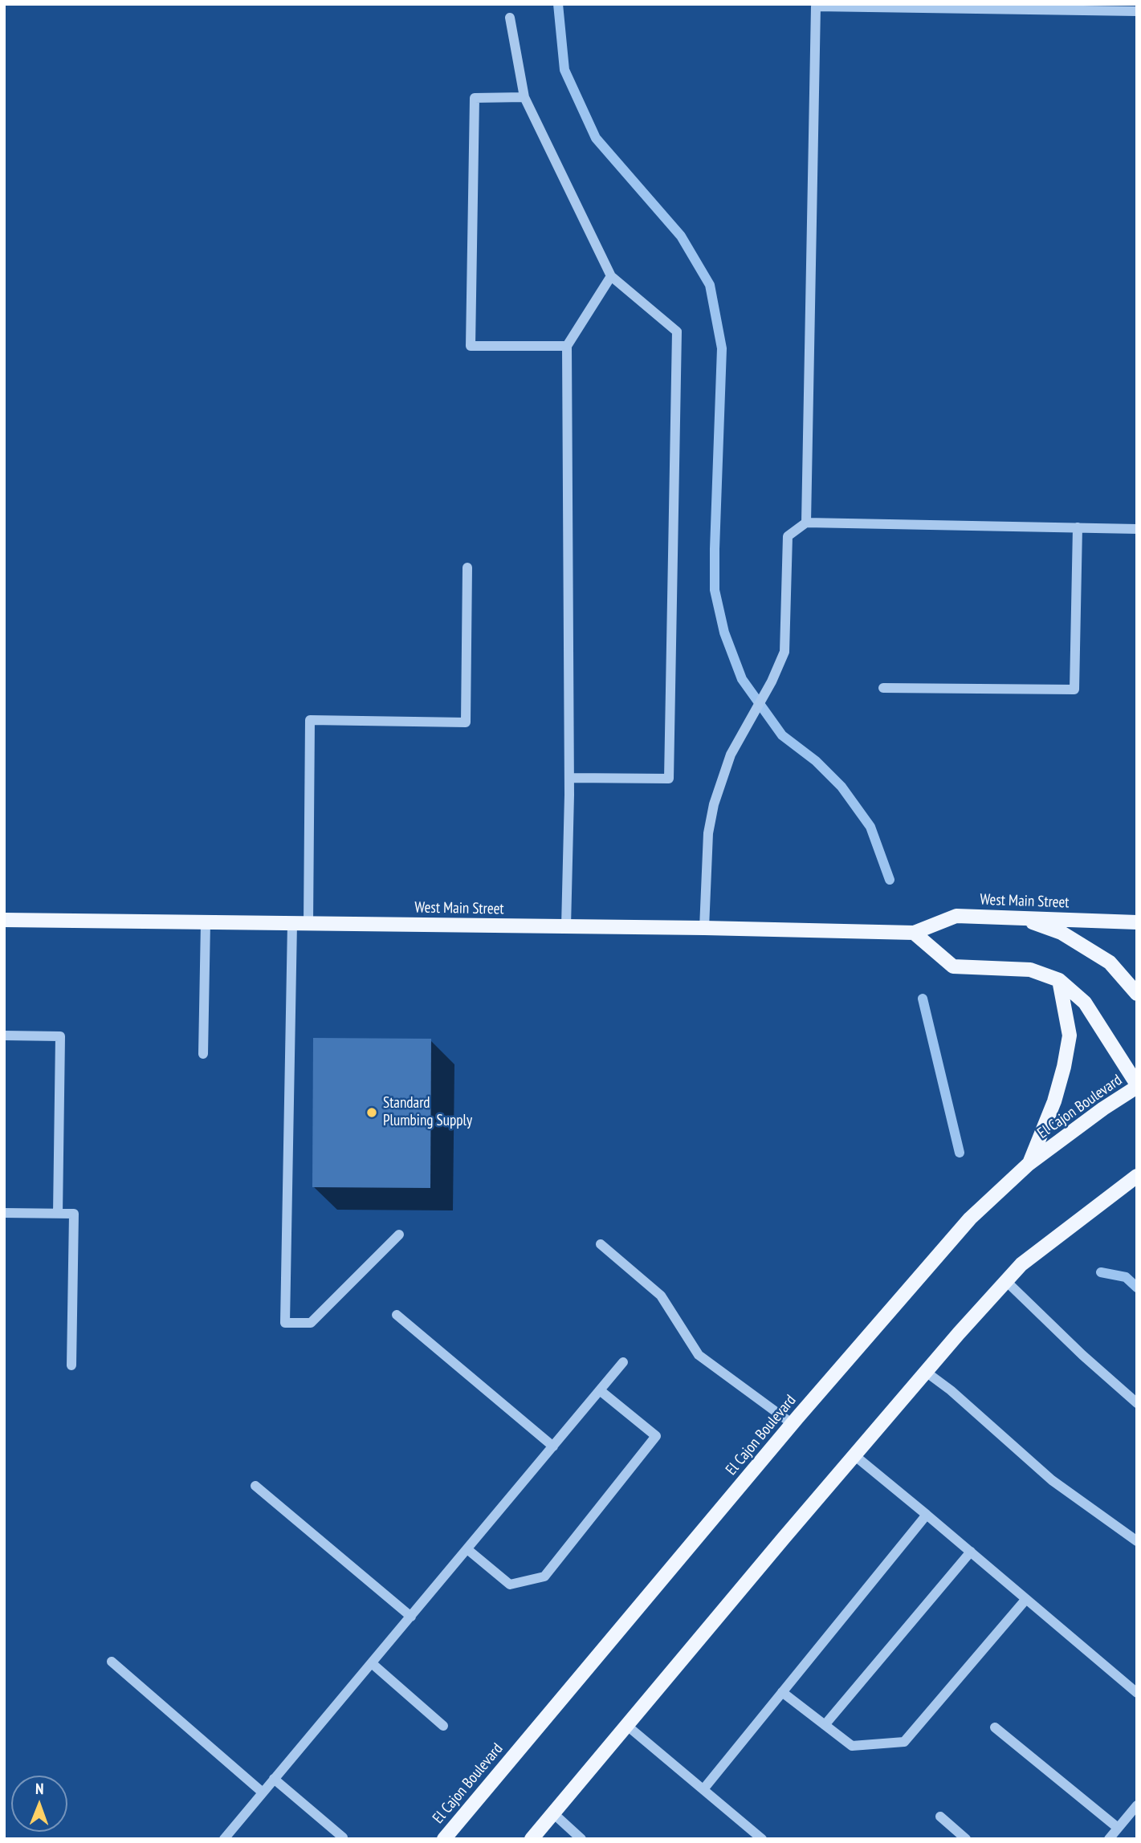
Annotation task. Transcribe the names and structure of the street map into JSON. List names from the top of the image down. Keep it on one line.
{"streets":{"main road":["West Main Street","El Cajon Boulevard"]},"places":["Standard Plumbing Supply"],"north":"top"}
